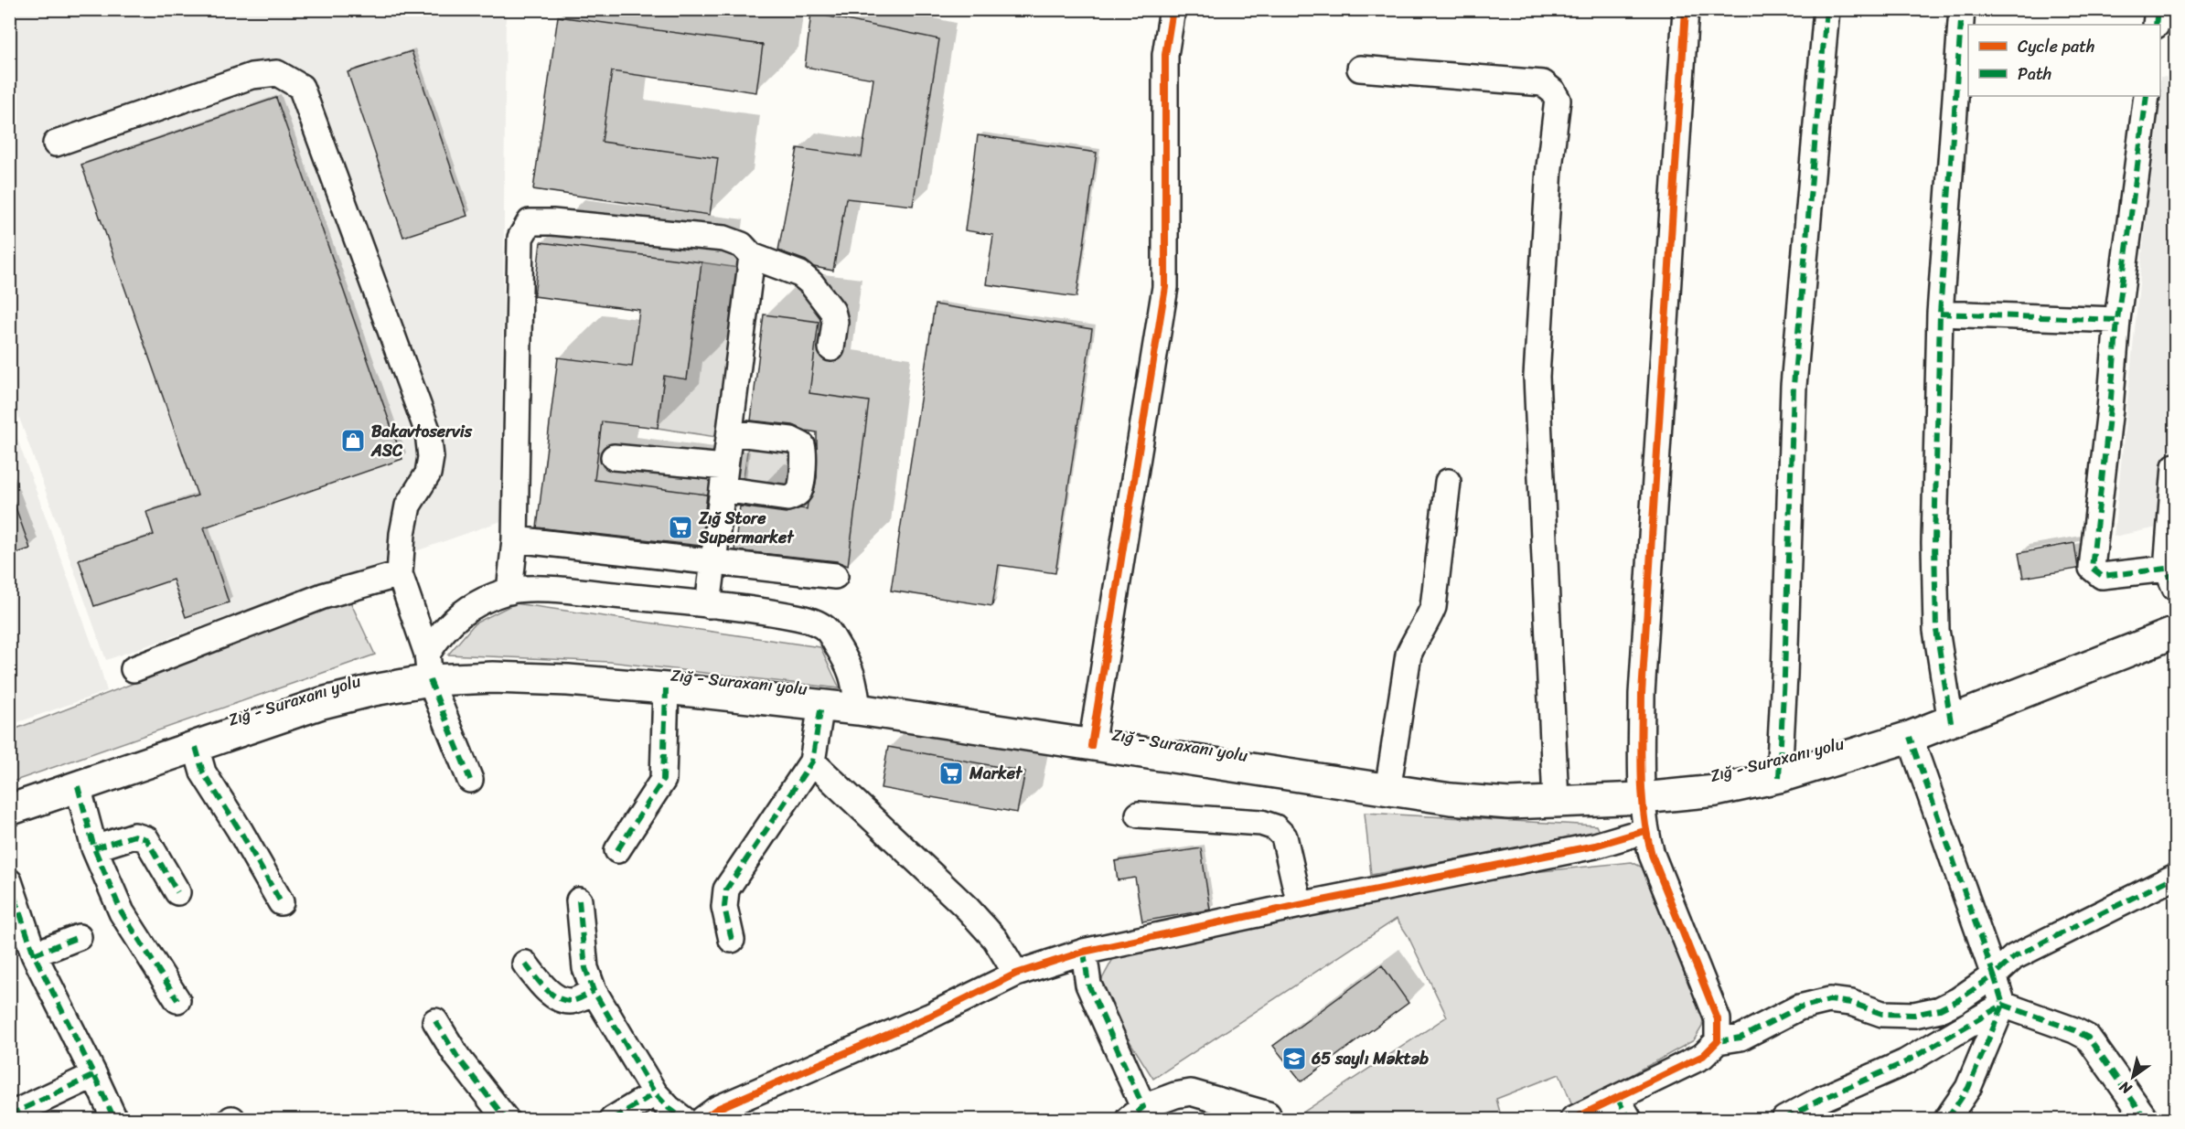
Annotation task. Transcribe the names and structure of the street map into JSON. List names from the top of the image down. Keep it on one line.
{"streets":{"main road":["Zığ - Suraxanı yolu"]},"places":{"shop":["Bakavtoservis ASC"],"supermarket":["Zığ Store Supermarket","Market"],"school or university":["65 saylı Məktəb"]},"legend":["Cycle path","Path"],"north":"bottom left"}
